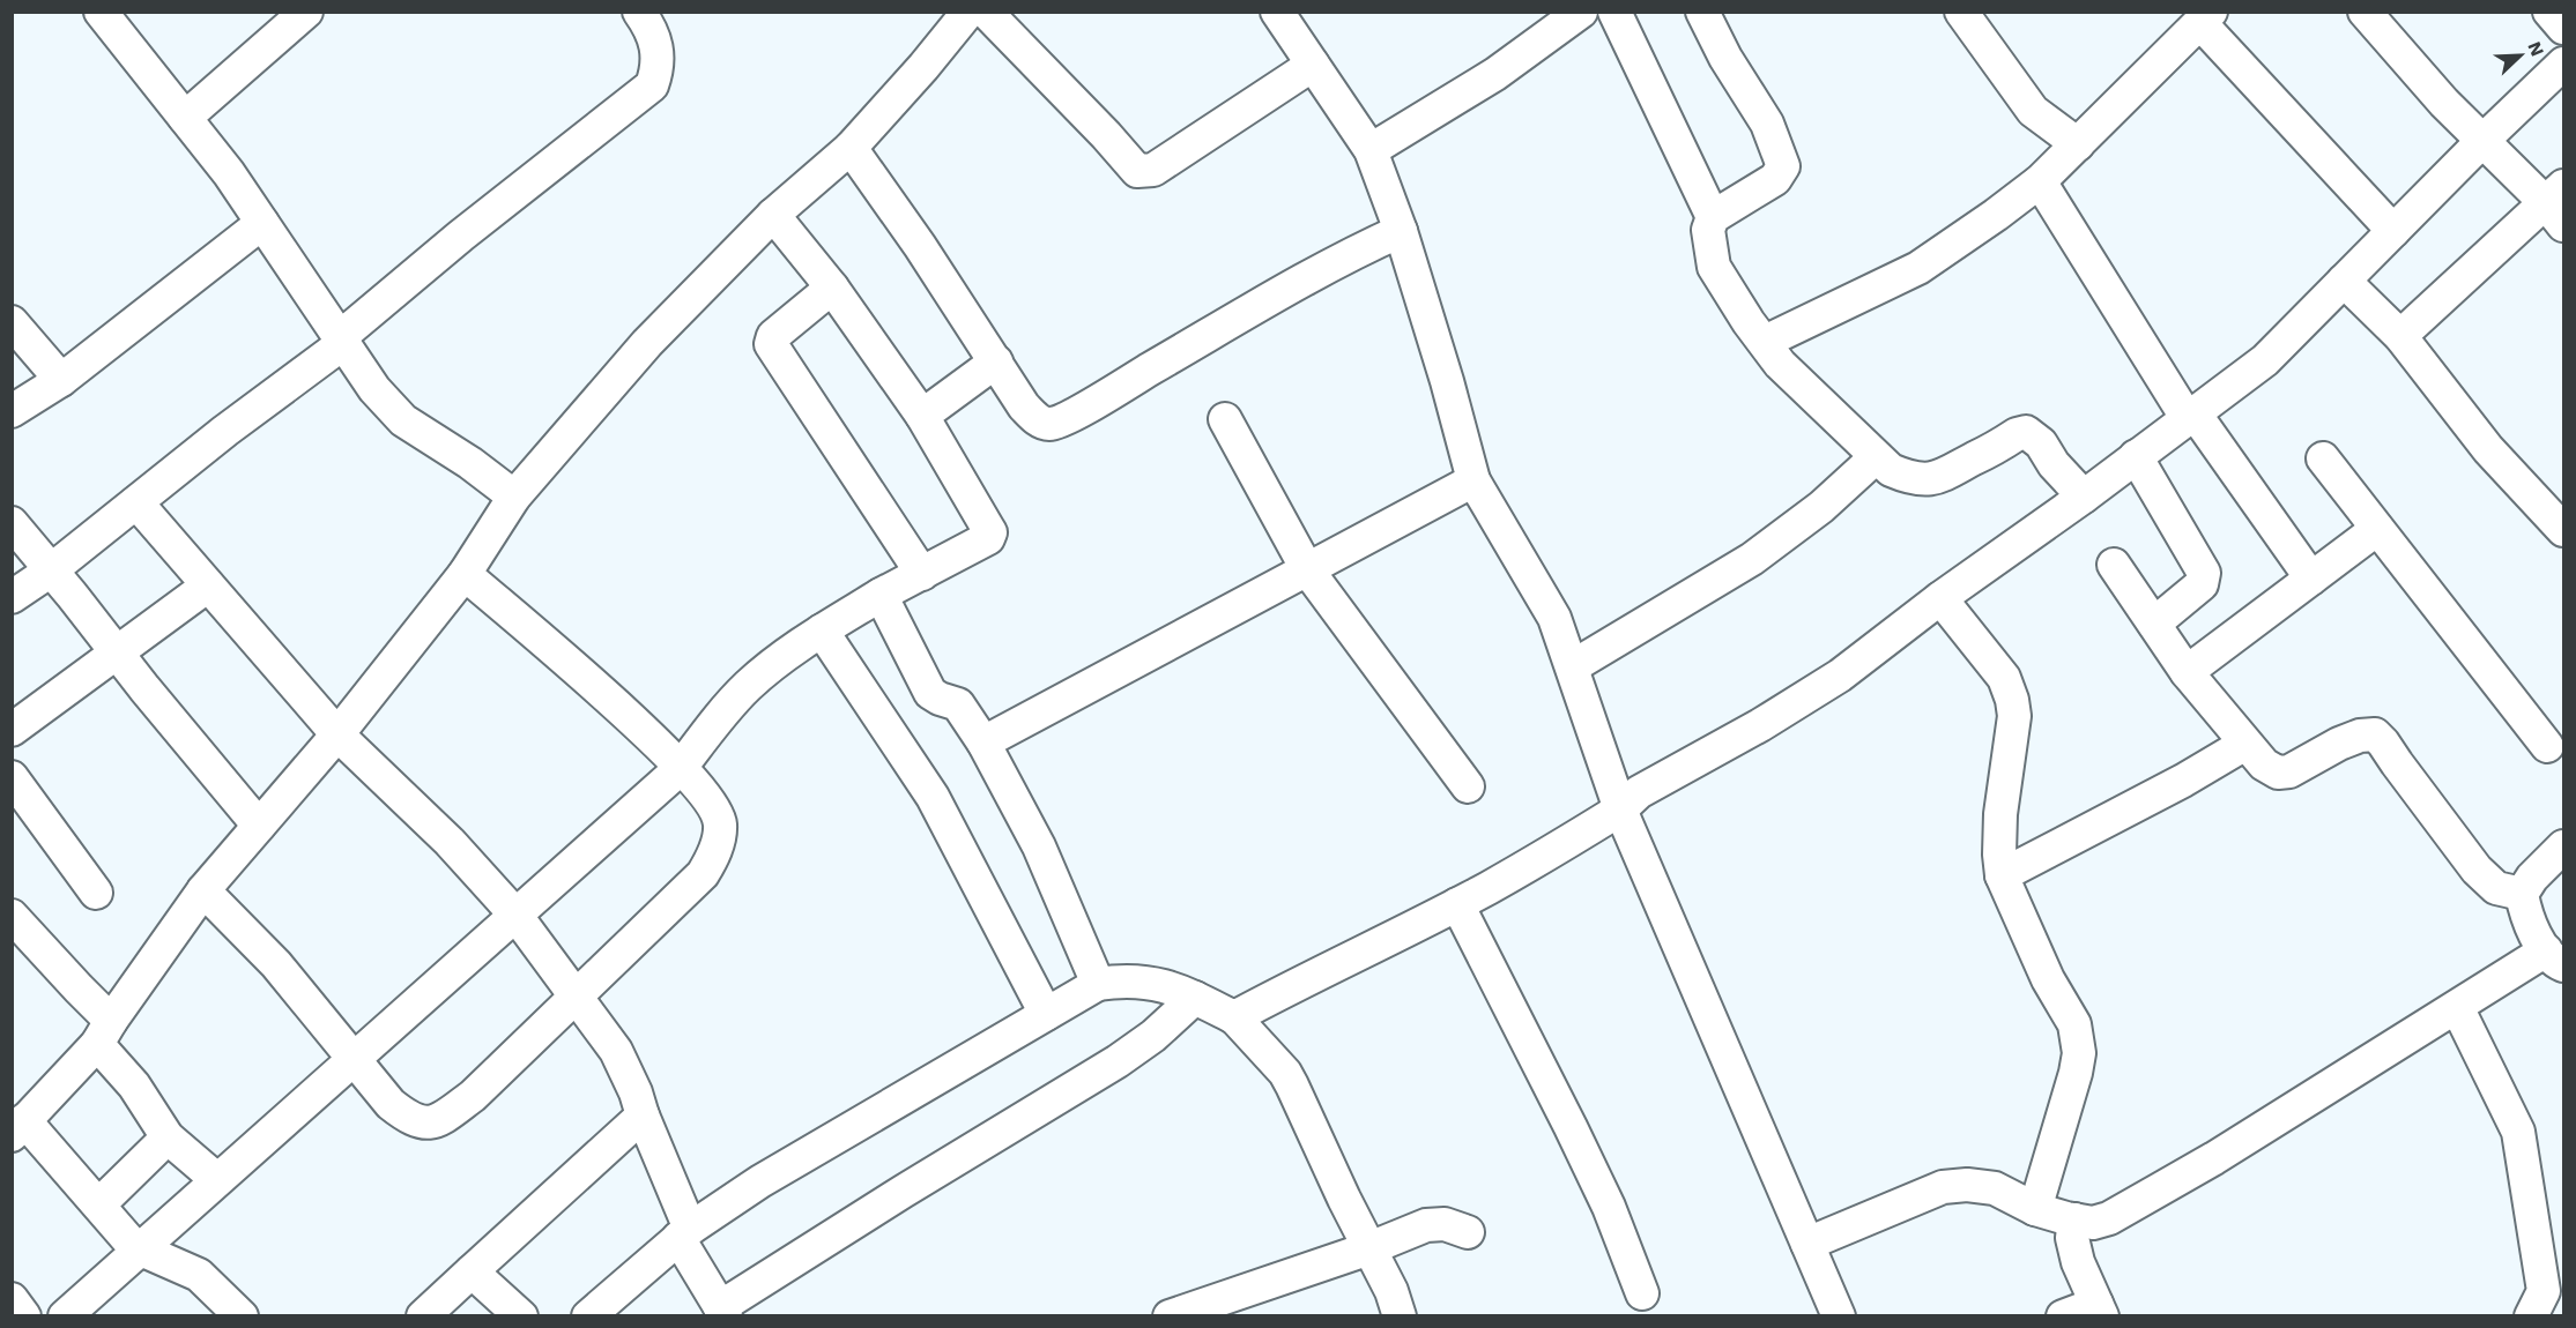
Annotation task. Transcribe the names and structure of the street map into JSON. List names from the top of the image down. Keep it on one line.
{"north":"top right"}
